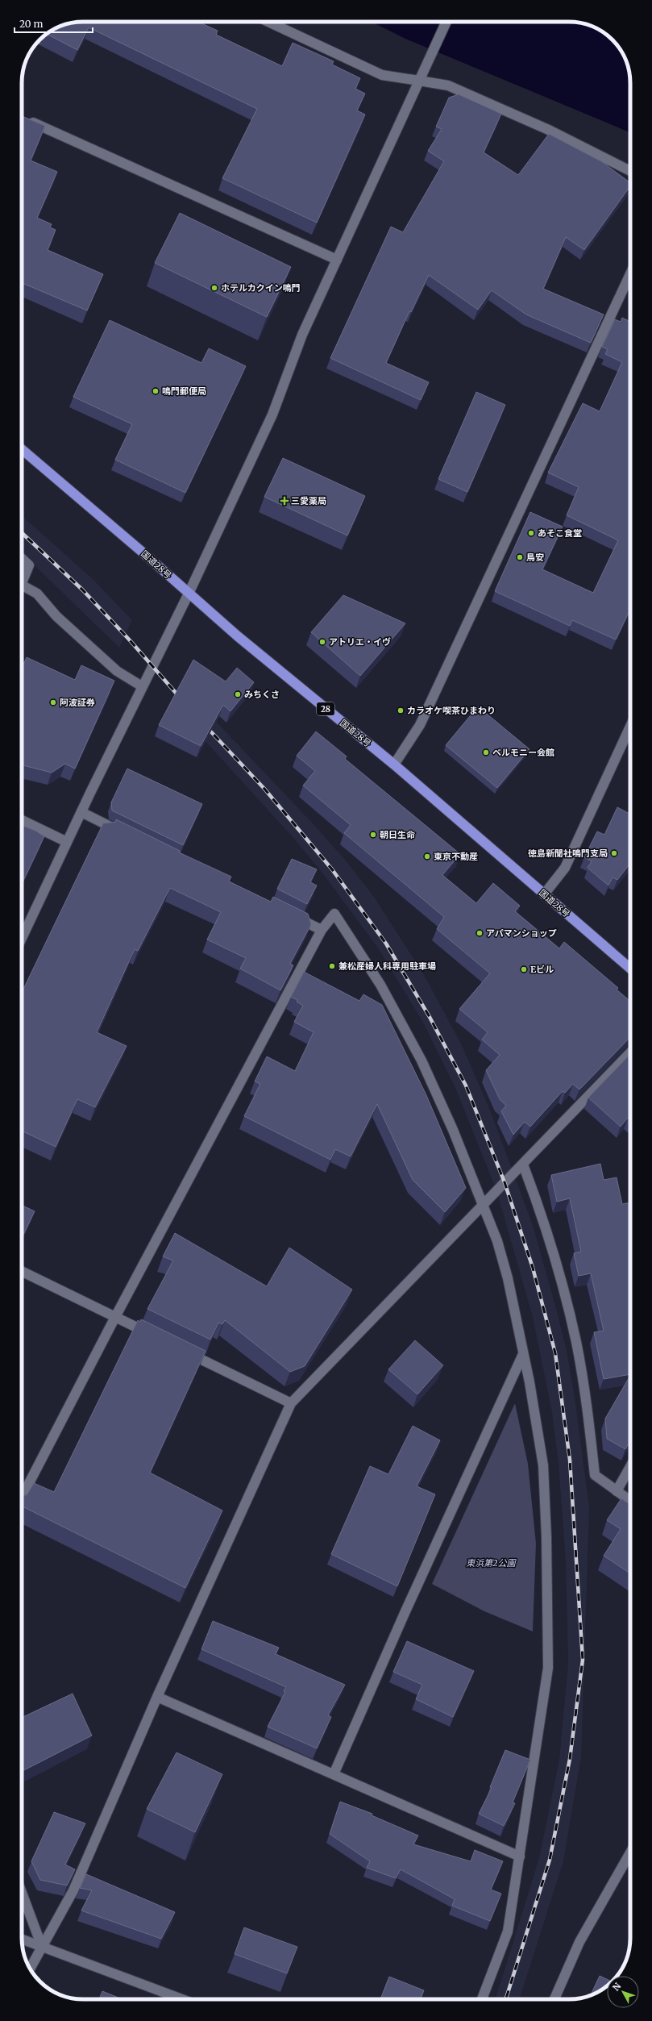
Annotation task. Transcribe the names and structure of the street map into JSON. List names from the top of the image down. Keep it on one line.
{"streets":{"highway":["国道28号","28"]},"parks":["東浜第2公園"],"places":{"other":["ホテルカクイン鳴門","鳴門郵便局","あそこ食堂","鳥安","アトリエ・イヴ","みちくさ","阿波証券","カラオケ喫茶ひまわり","ベルモニー会館","朝日生命","徳島新聞社鳴門支局","東京不動産","アパマンショップ","兼松産婦人科専用駐車場","Eビル"],"health":["三愛薬局"]},"scale_bar":"20 m","north":"top left"}
